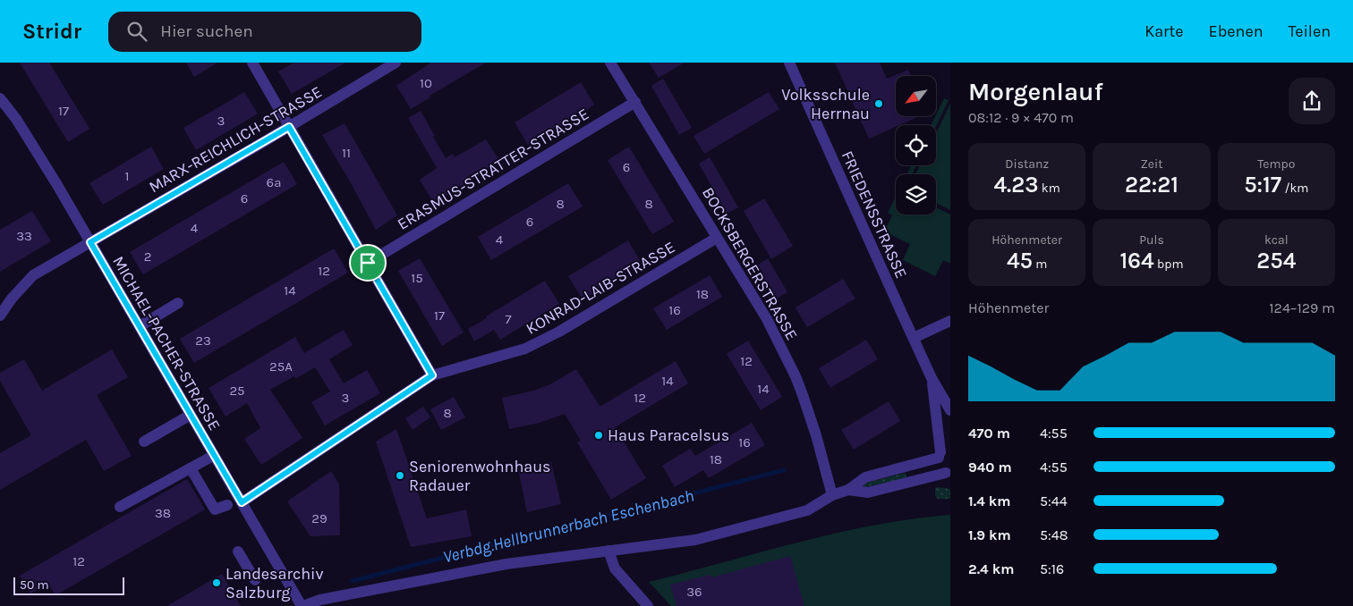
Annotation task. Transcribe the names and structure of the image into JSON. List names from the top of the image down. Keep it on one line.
{"streets":{"street":["MARX-REICHLICH-STRASSE","ERASMUS-STRATTER-STRASSE","FRIEDENSSTRASSE","BOCKSBERGERSTRASSE","KONRAD-LAIB-STRASSE","MICHAEL-PACHER-STRASSE"]},"crossings":[["MARX-REICHLICH-STRASSE","MICHAEL-PACHER-STRASSE"],["ERASMUS-STRATTER-STRASSE","BOCKSBERGERSTRASSE"],["BOCKSBERGERSTRASSE","KONRAD-LAIB-STRASSE"],["KONRAD-LAIB-STRASSE","MICHAEL-PACHER-STRASSE"]],"water":["Verbdg.Hellbrunnerbach Eschenbach"],"places":["Volksschule Herrnau","Haus Paracelsus","Seniorenwohnhaus Radauer","Landesarchiv Salzburg"],"house_numbers":["10","17","3","11","6","1","6a","6","8","8","6","4","33","4","2","12","15","14","18","16","17","7","23","12","25A","14","14","25","3","12","8","16","18","38","29","12","36"],"scale_bar":"50 m","north":"bottom left","page":{"header":"Stridr","search":"Hier suchen","nav":["Karte","Ebenen","Teilen"],"heading":["Morgenlauf","08:12 · 9 × 470 m"],"stats":[["Distanz","4.23 km"],["Zeit","22:21"],["Tempo","5:17 /km"],["Höhenmeter","45 m"],["Puls","164 bpm"],["kcal","254"]],"chart":["Höhenmeter","124–129 m"],"list":[{"name":"470 m","note":"4:55"},{"name":"940 m","note":"4:55"},{"name":"1.4 km","note":"5:44"},{"name":"1.9 km","note":"5:48"},{"name":"2.4 km","note":"5:16"}],"scale":"50 m"}}
